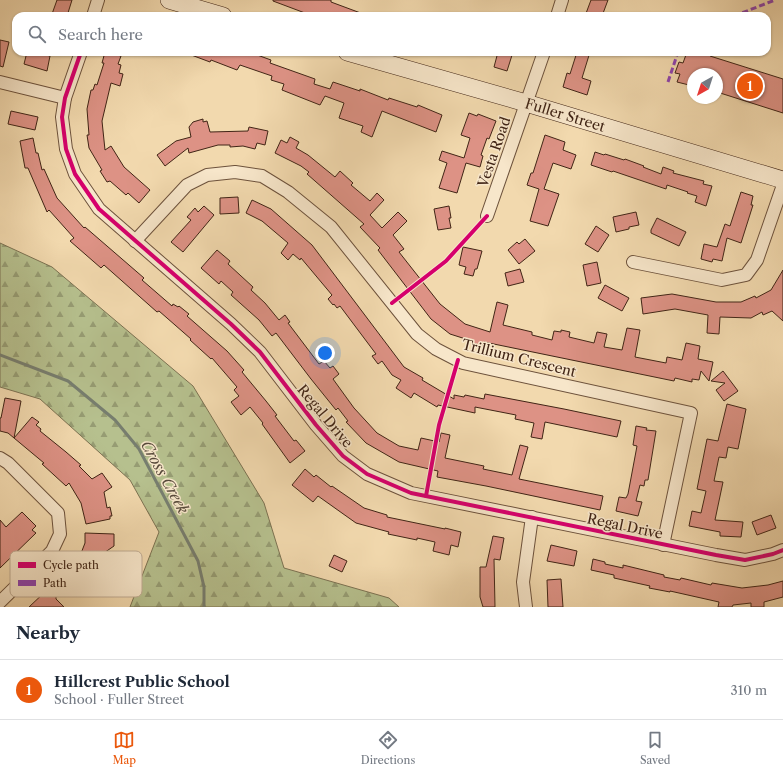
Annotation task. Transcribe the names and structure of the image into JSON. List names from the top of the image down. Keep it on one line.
{"streets":{"street":["Fuller Street","Vesta Road","Trillium Crescent","Regal Drive"]},"crossings":[["Fuller Street","Vesta Road"],["Trillium Crescent","Regal Drive"]],"water":["Cross Creek"],"legend":["Cycle path","Path"],"north":"bottom left","page":{"search":"Search here","pins":"1","heading":"Nearby","list":[{"mark":"1","name":"Hillcrest Public School","note":"School · Fuller Street","value":"310 m"}],"nav":["Map","Directions","Saved"]}}
